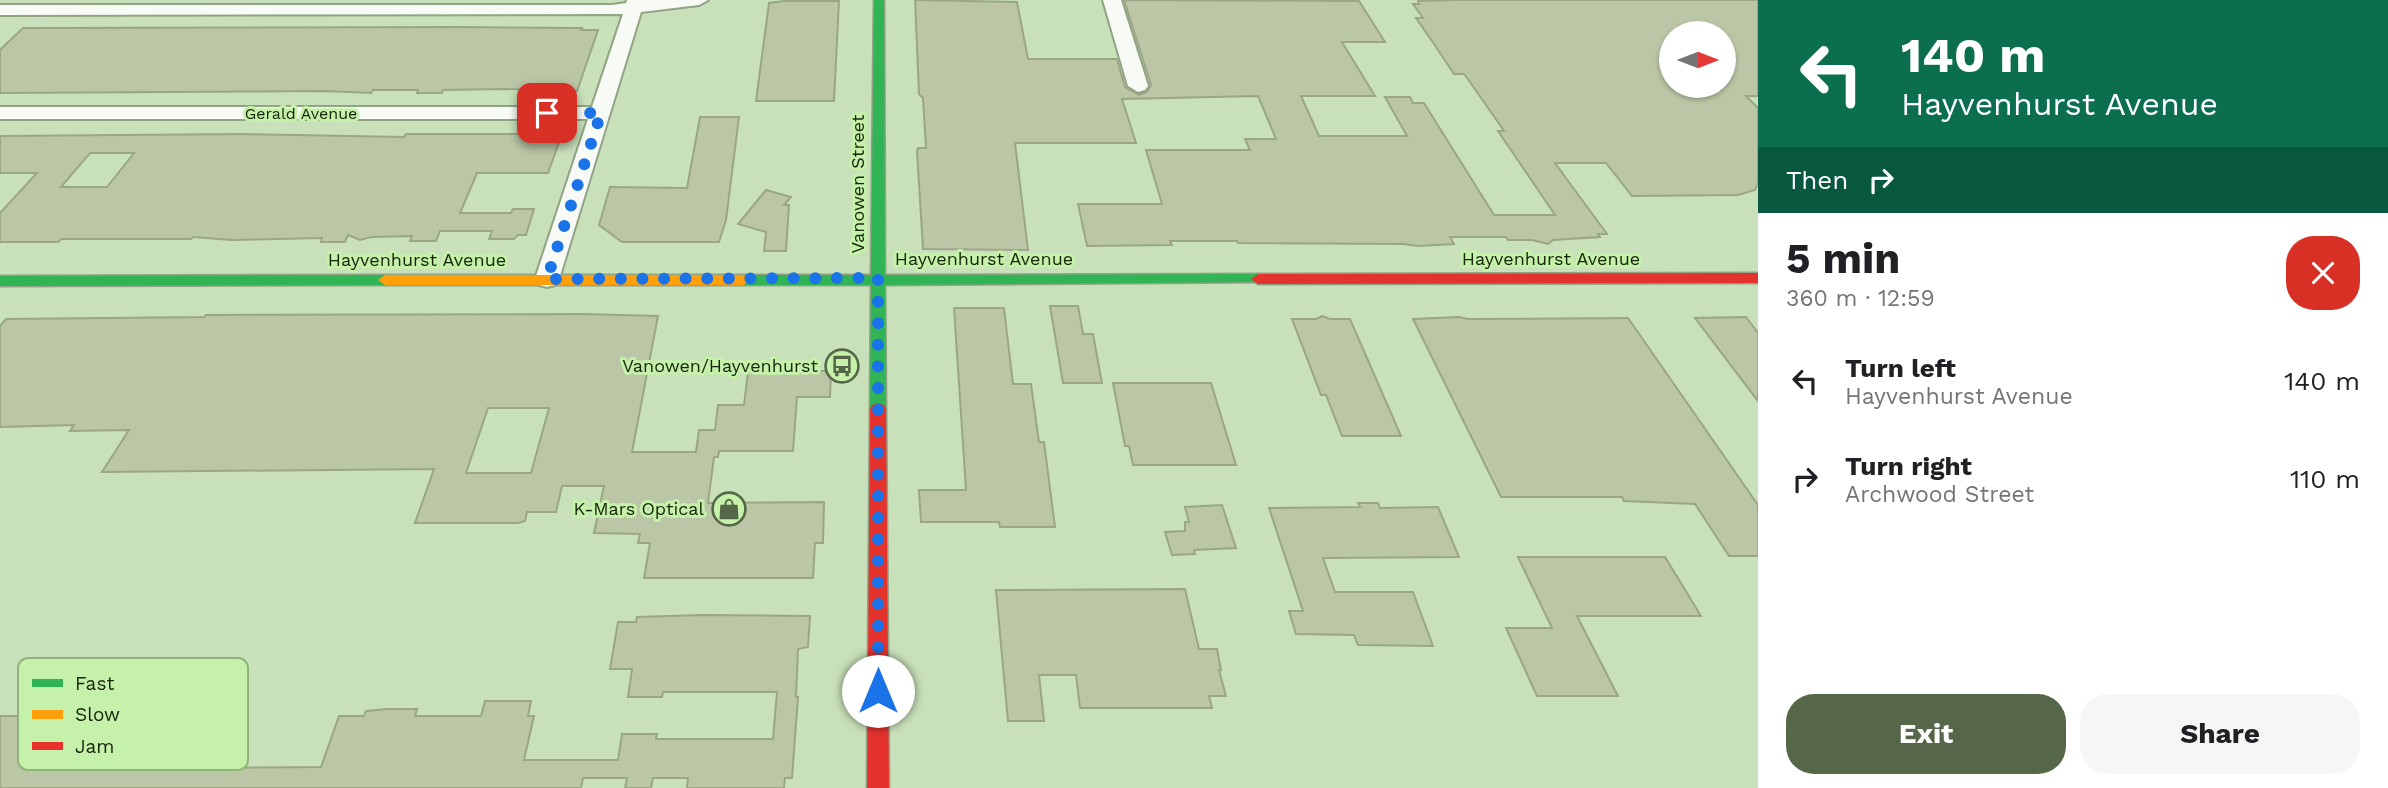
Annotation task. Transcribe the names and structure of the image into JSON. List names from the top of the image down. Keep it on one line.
{"streets":{"main road":["Vanowen Street","Hayvenhurst Avenue"],"street":["Gerald Avenue"]},"crossings":[["Vanowen Street","Hayvenhurst Avenue"]],"places":{"bus stop":["Vanowen/Hayvenhurst"],"shop":["K-Mars Optical"]},"legend":["Fast","Slow","Jam"],"north":"right","page":{"turn":["140 m","Hayvenhurst Avenue"],"then":"Then","heading":["5 min","360 m · 12:59"],"list":[{"name":"Turn left","note":"Hayvenhurst Avenue","value":"140 m"},{"name":"Turn right","note":"Archwood Street","value":"110 m"}],"buttons":["Exit","Share"]}}
